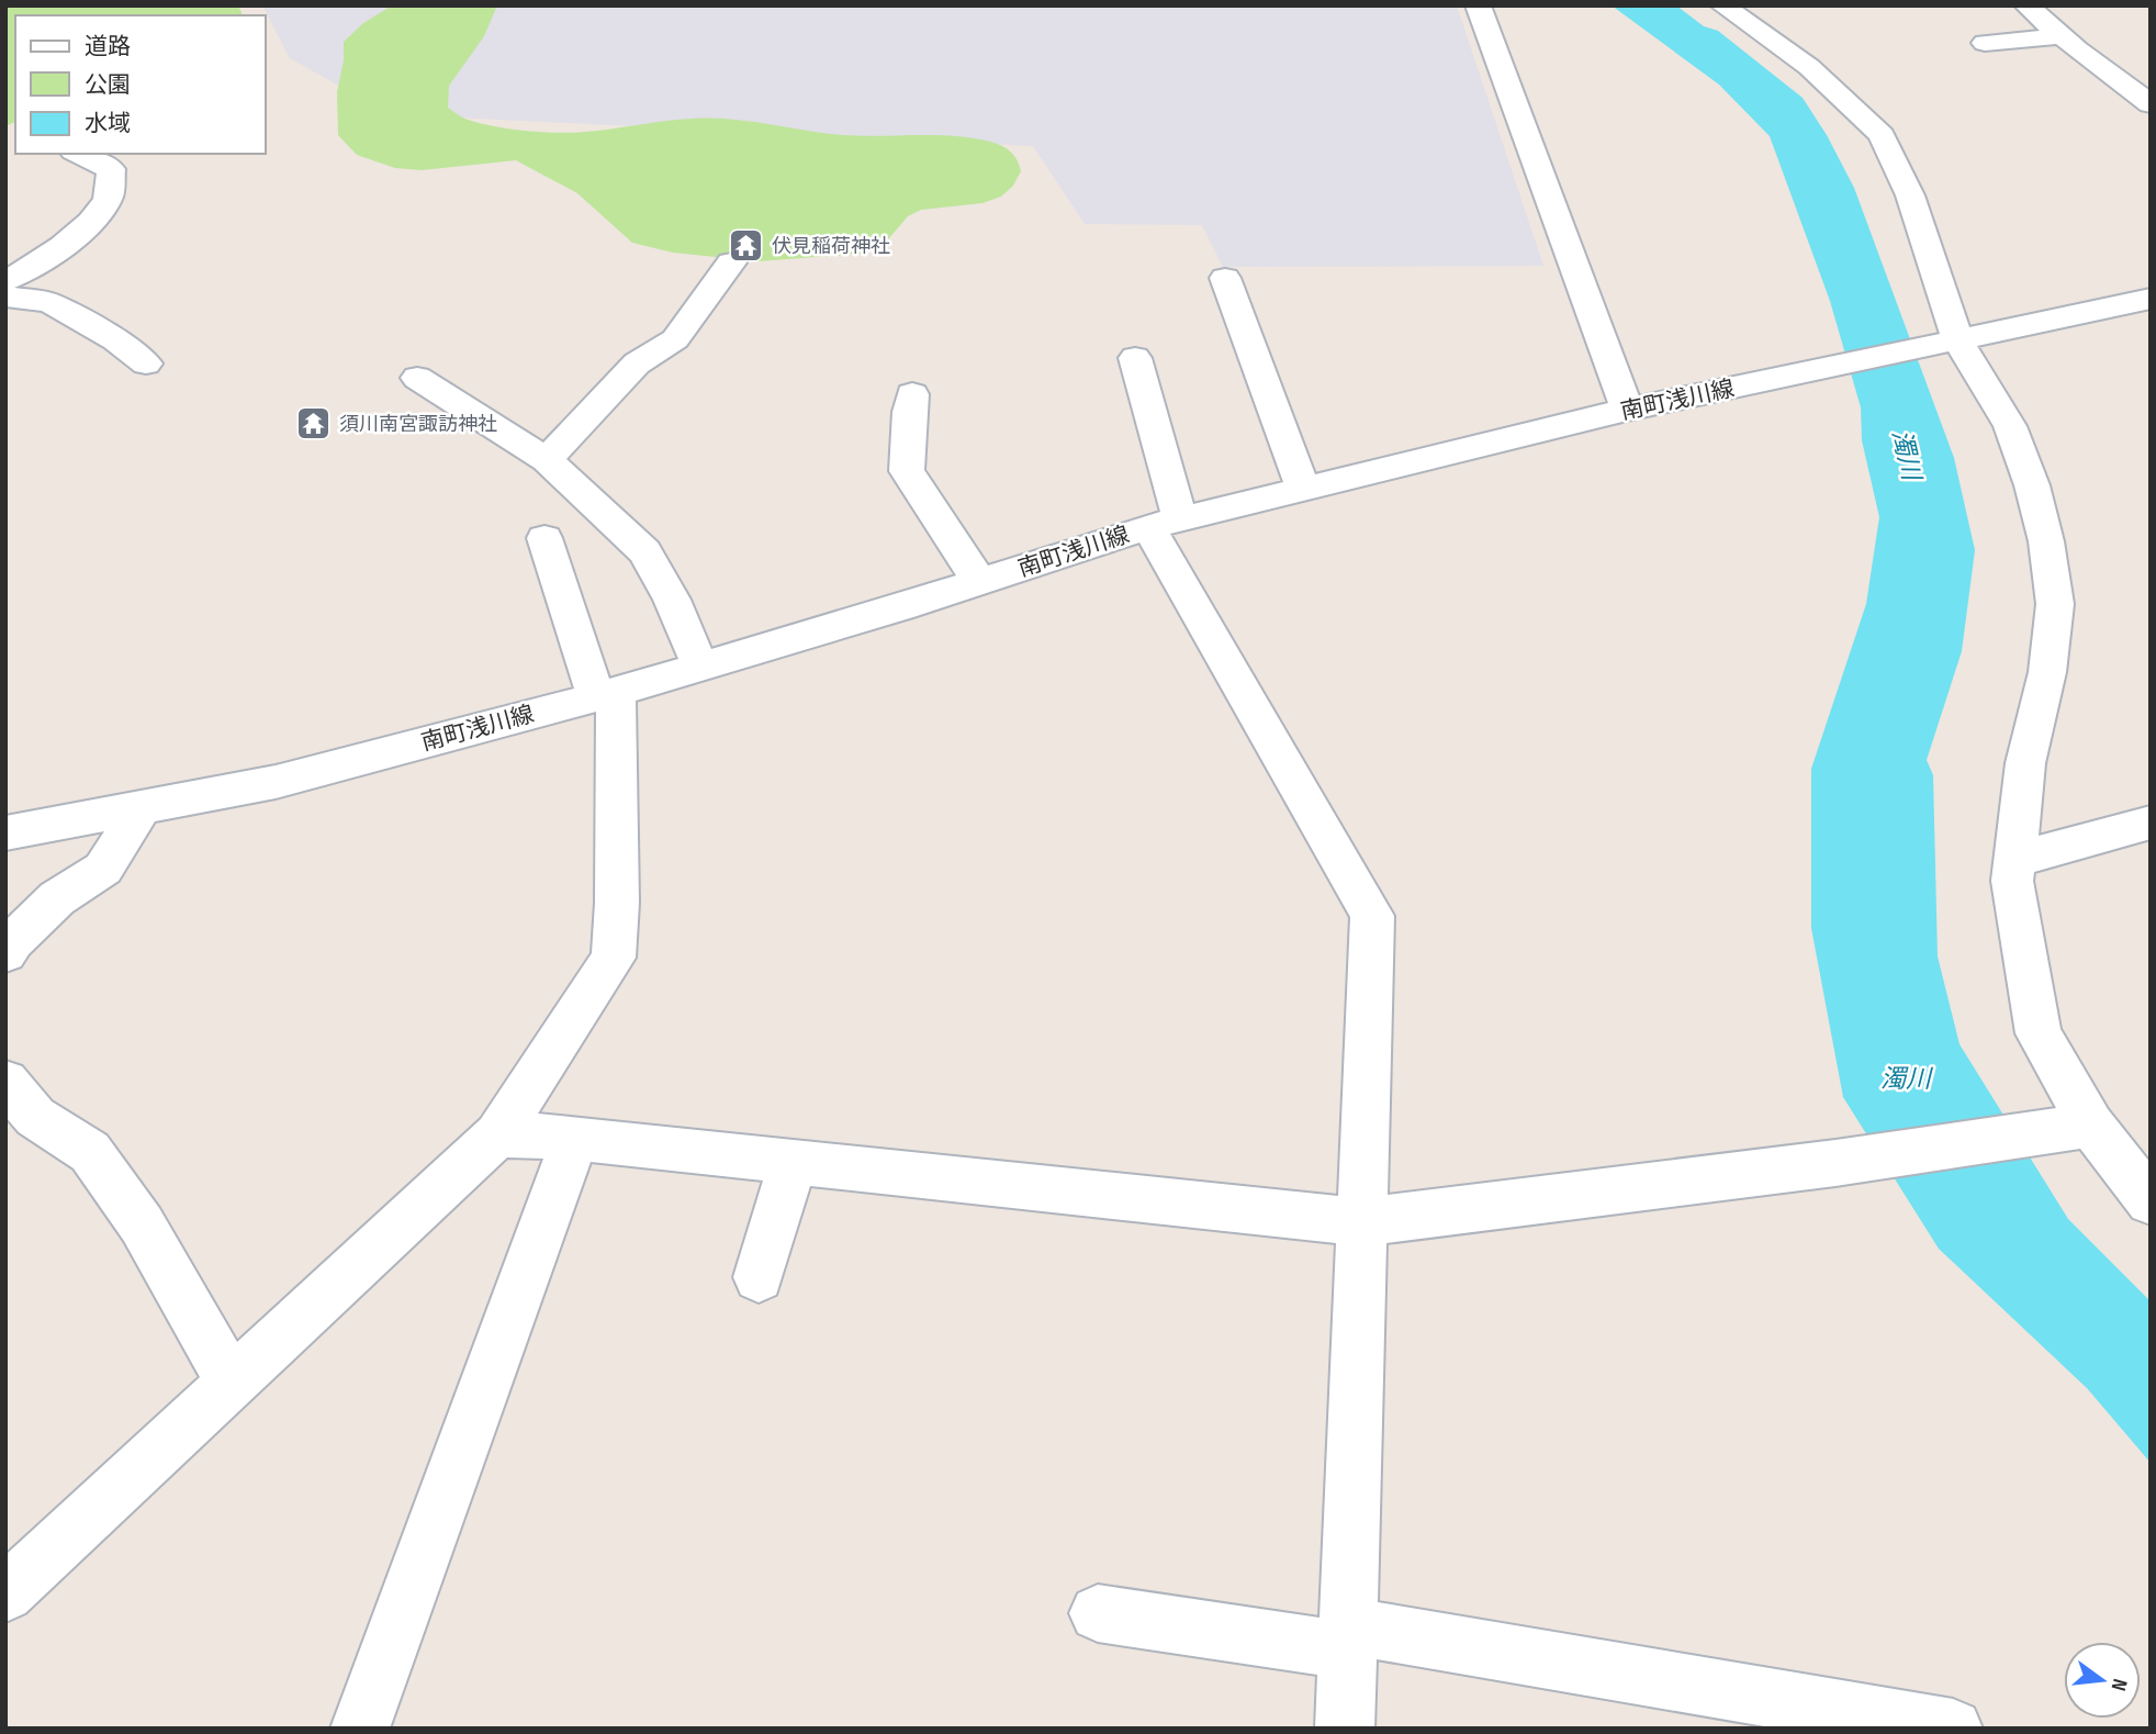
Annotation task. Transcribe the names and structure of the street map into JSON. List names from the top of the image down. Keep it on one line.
{"streets":{"street":["南町浅川線"]},"water":["濁川"],"places":{"temple":["伏見稲荷神社","須川南宮諏訪神社"]},"legend":["道路","公園","水域"],"north":"right"}
